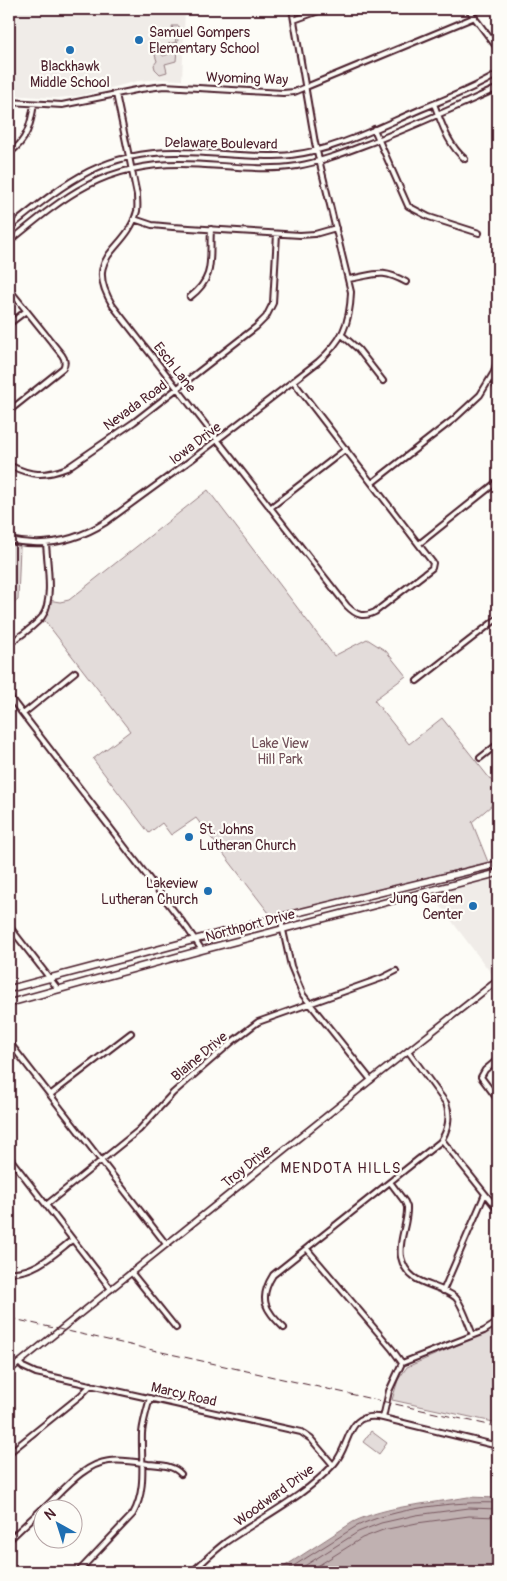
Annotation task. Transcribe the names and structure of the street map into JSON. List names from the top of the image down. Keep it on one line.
{"streets":{"main road":["Northport Drive"],"street":["Wyoming Way","Delaware Boulevard","Esch Lane","Nevada Road","Iowa Drive","Blaine Drive","Troy Drive","Marcy Road","Woodward Drive"]},"crossings":[["Wyoming Way","Esch Lane"],["Delaware Boulevard","Esch Lane"],["Esch Lane","Nevada Road"],["Esch Lane","Iowa Drive"],["Troy Drive","Marcy Road"],["Marcy Road","Woodward Drive"]],"districts":["MENDOTA HILLS"],"parks":["Lake View Hill Park"],"places":["Samuel Gompers Elementary School","Blackhawk Middle School","St. Johns Lutheran Church","Lakeview Lutheran Church","Jung Garden Center"],"north":"top left"}
